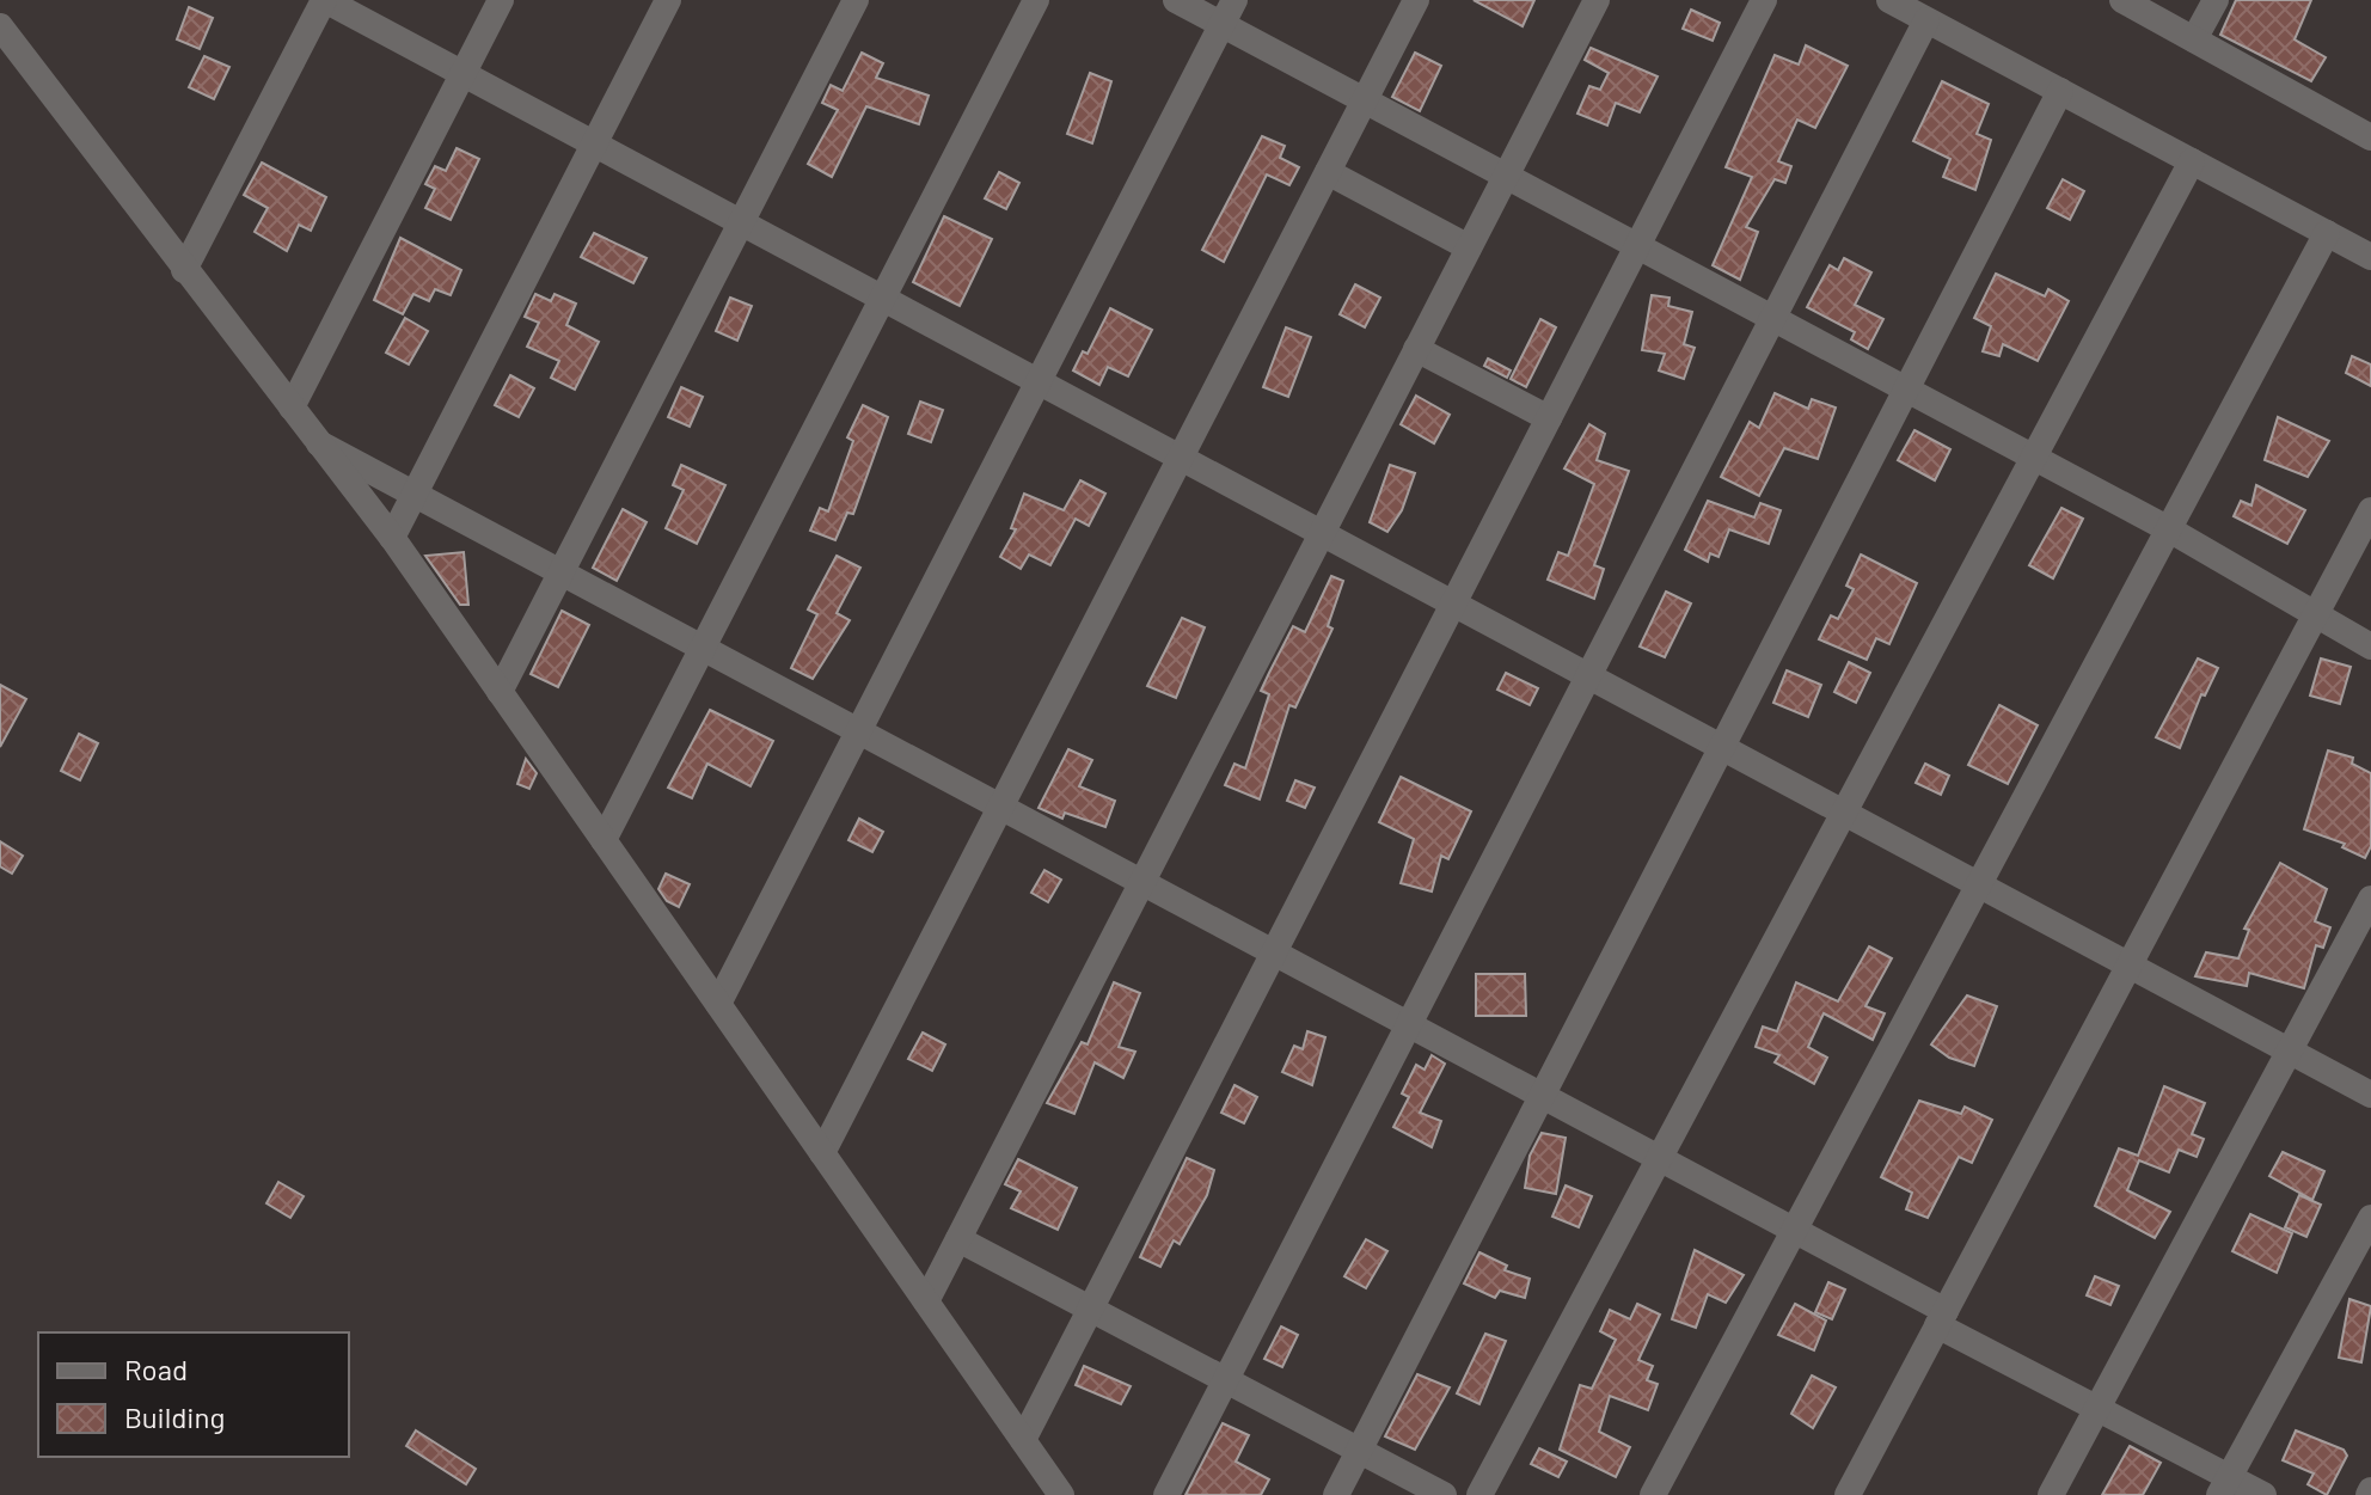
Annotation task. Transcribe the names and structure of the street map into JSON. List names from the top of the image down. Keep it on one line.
{"legend":["Road","Building"]}
